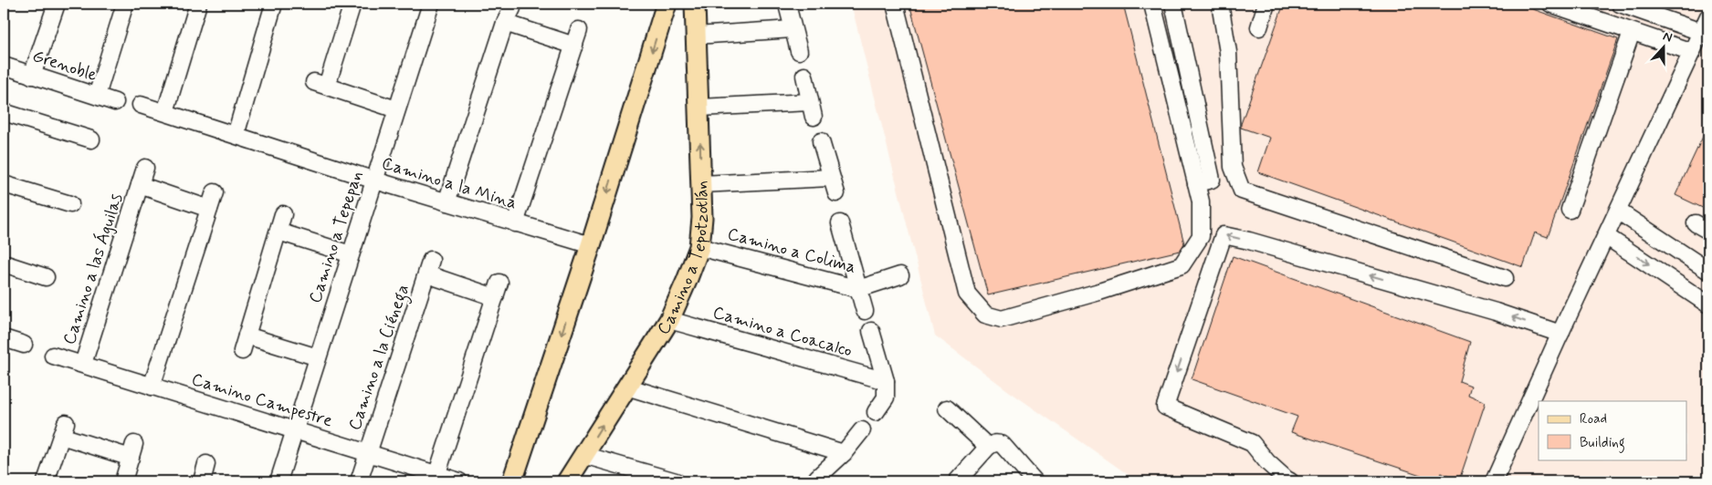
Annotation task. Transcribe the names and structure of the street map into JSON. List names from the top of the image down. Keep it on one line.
{"streets":{"main road":["Camino a Tepotzotlán"],"street":["Grenoble","Camino a la Mina","Camino a Tepepan","Camino a Colima","Camino a las Águilas","Camino a Coacalco","Camino a la Ciénega","Camino Campestre"]},"crossings":[["Camino a la Mina","Camino a Tepepan"],["Camino a Tepepan","Camino Campestre"],["Camino a Colima","Camino a Tepotzotlán"],["Camino a Tepotzotlán","Camino a Coacalco"],["Camino a las Águilas","Camino Campestre"],["Camino a la Ciénega","Camino Campestre"]],"legend":["Road","Building"],"north":"top"}
